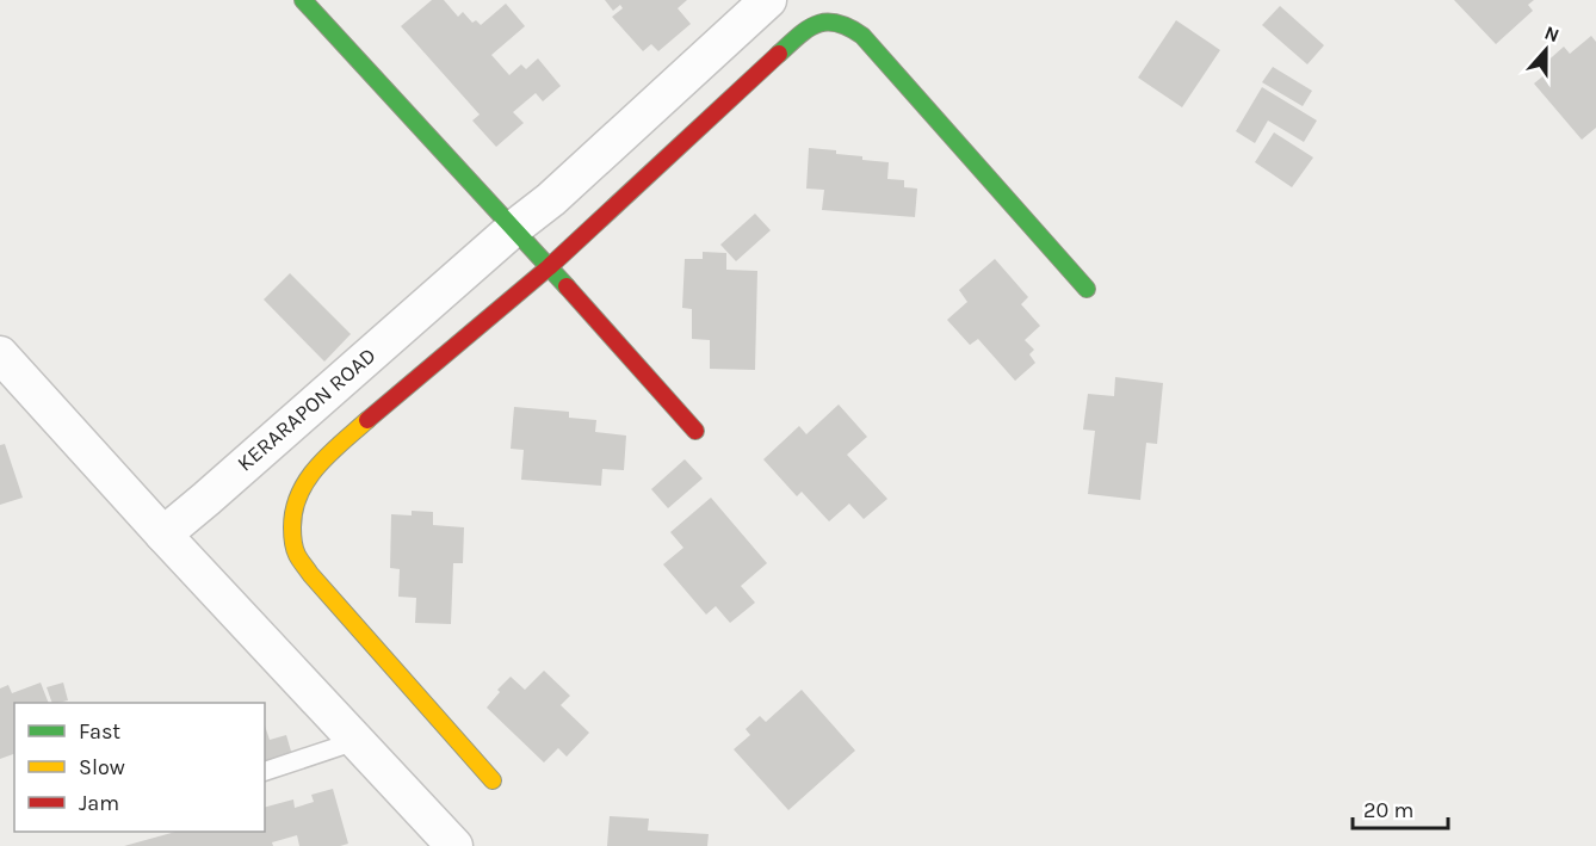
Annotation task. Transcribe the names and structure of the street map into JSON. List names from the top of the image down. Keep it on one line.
{"streets":{"street":["KERARAPON ROAD"]},"legend":["Fast","Slow","Jam"],"scale_bar":"20 m","north":"top"}
